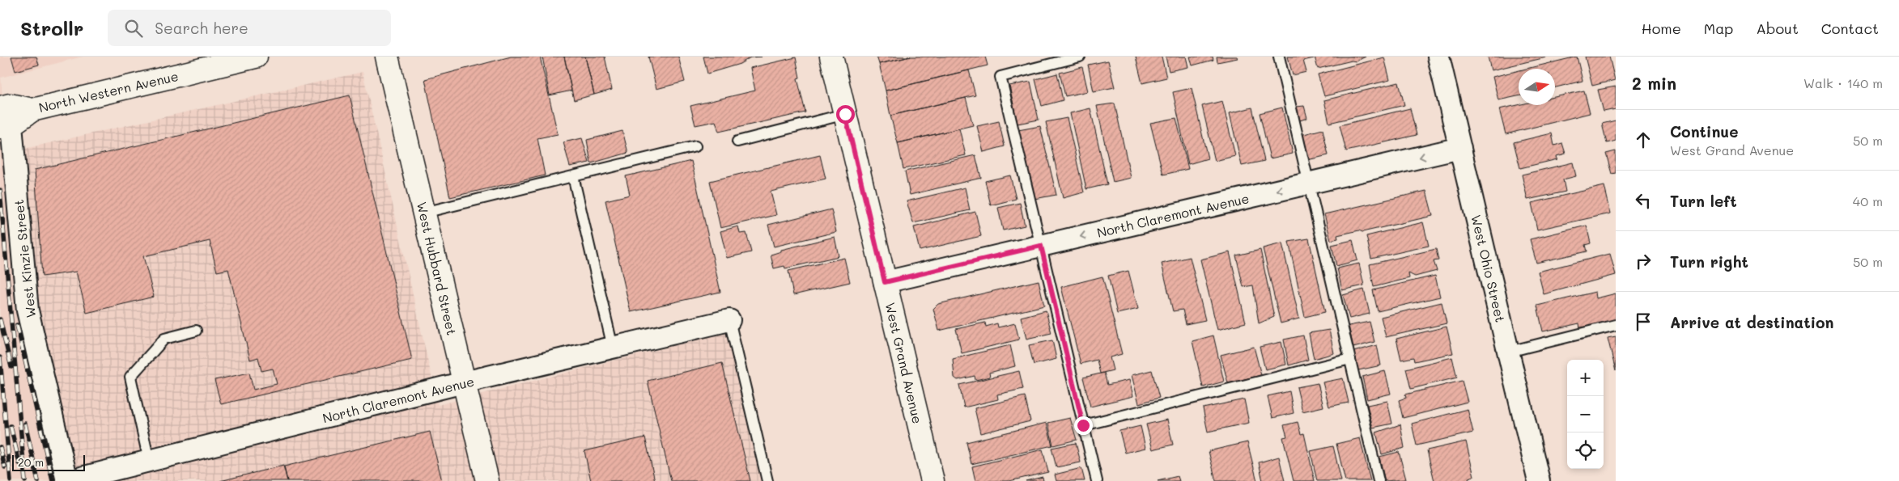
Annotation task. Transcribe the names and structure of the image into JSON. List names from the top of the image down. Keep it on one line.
{"streets":{"main road":["North Western Avenue","West Hubbard Street","West Grand Avenue"],"street":["North Claremont Avenue","West Kinzie Street","West Ohio Street"]},"crossings":[["North Western Avenue","West Kinzie Street"],["North Claremont Avenue","West Kinzie Street"],["North Claremont Avenue","West Hubbard Street"],["North Claremont Avenue","West Ohio Street"],["North Claremont Avenue","West Grand Avenue"]],"scale_bar":"20 m","north":"right","page":{"header":"Strollr","search":"Search here","nav":["Home","Map","About","Contact"],"heading":["2 min","Walk · 140 m"],"list":[["Continue","West Grand Avenue","50 m"],["Turn left","40 m"],["Turn right","50 m"],"Arrive at destination"],"map_buttons":["+","−"],"scale":"20 m"}}
